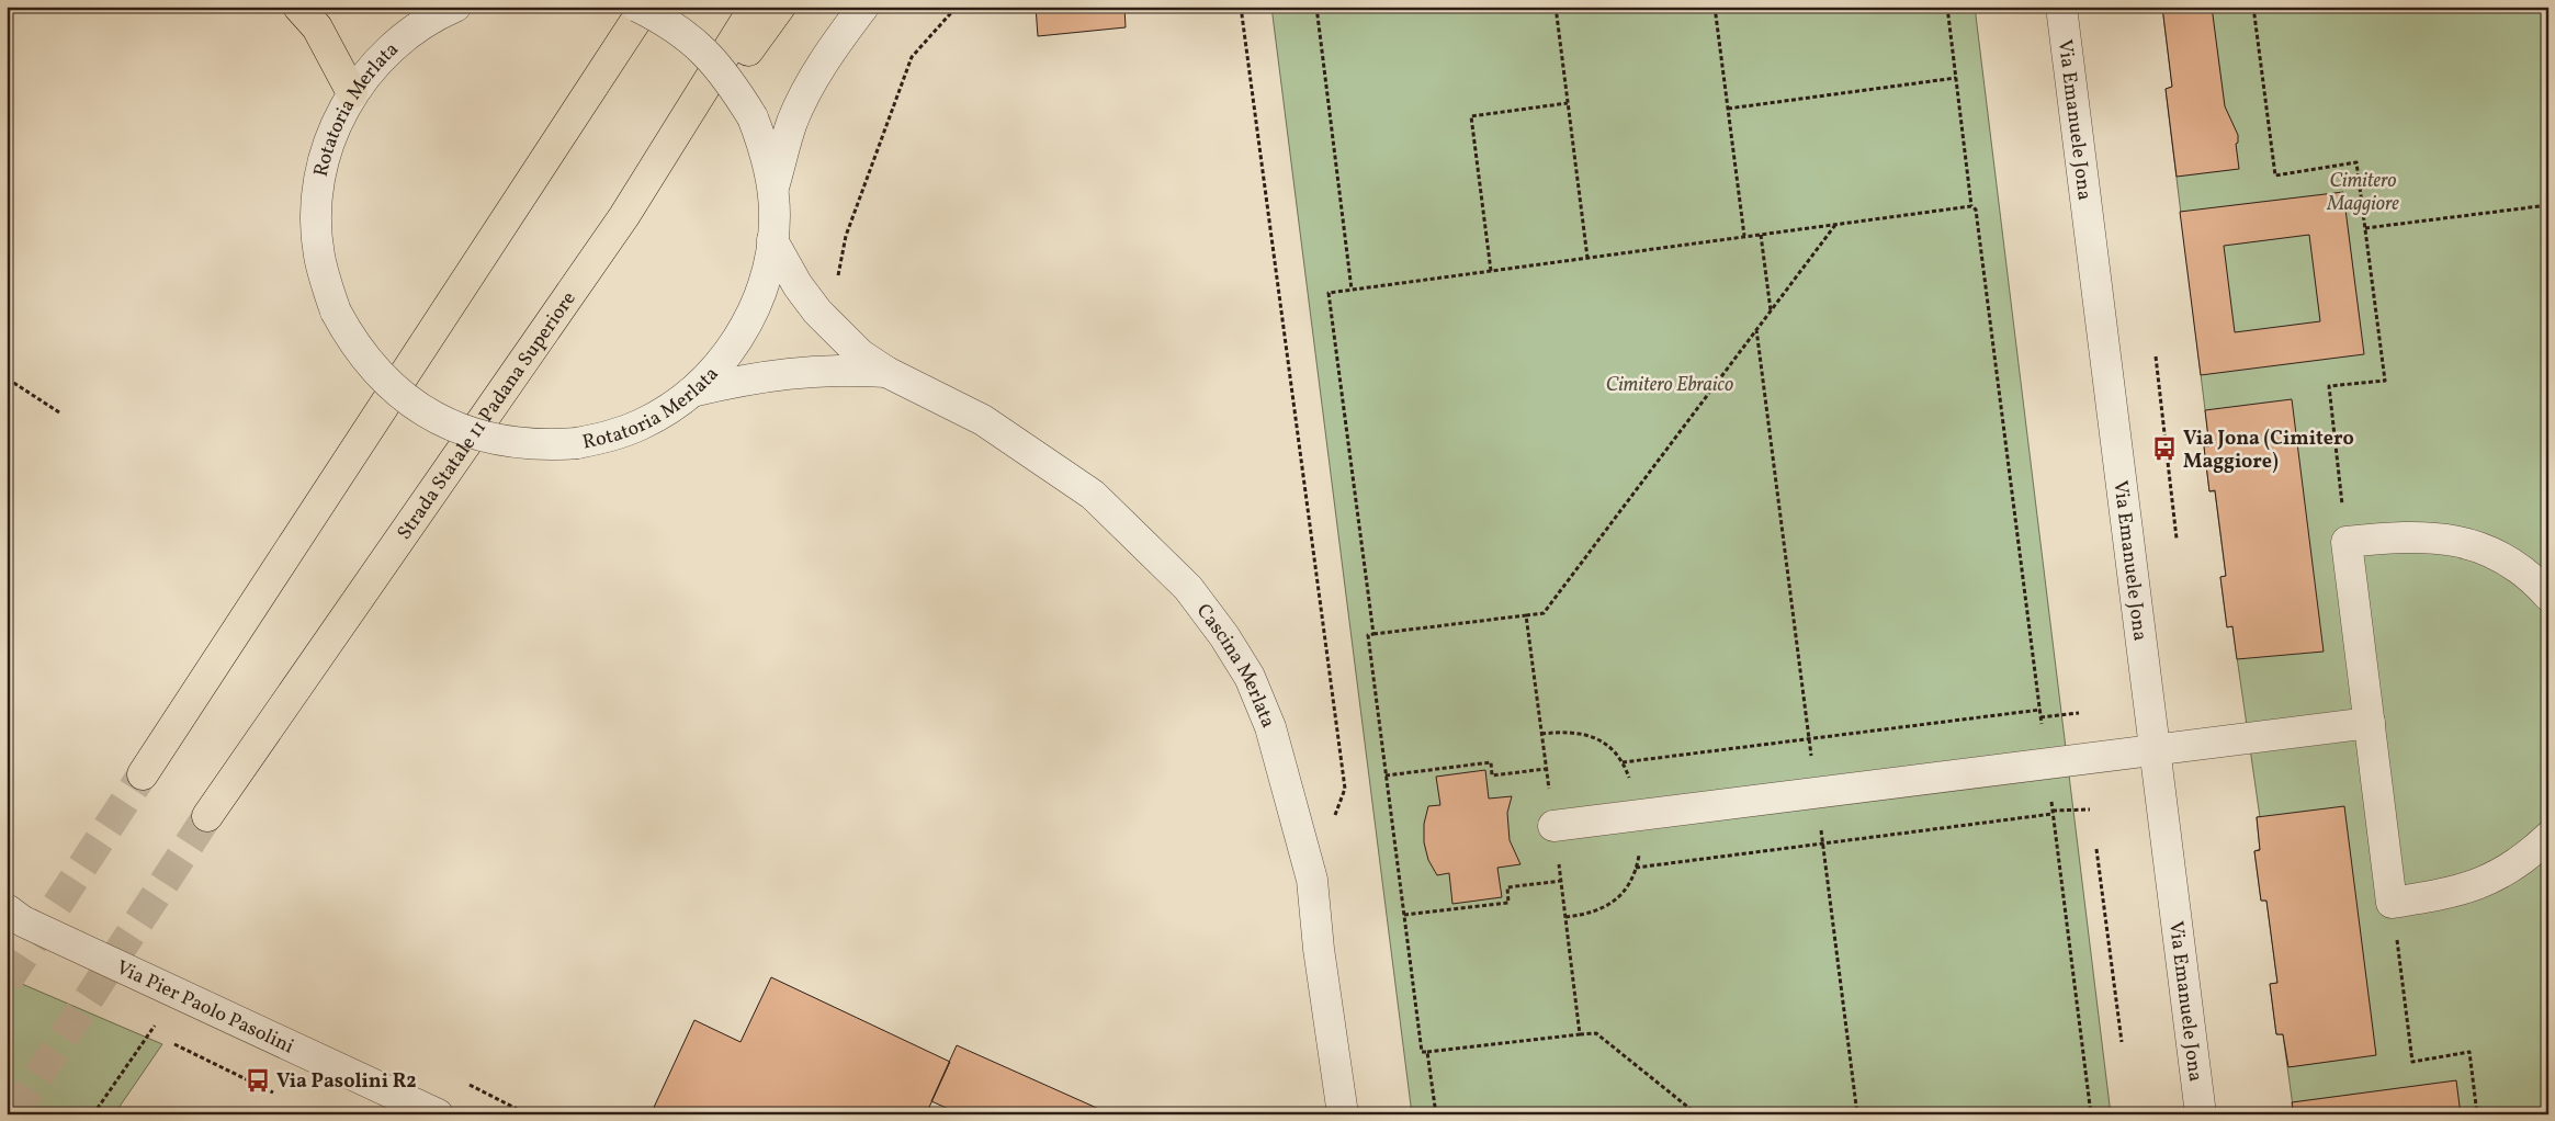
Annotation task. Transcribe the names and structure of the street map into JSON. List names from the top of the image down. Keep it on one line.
{"streets":{"highway":["Strada Statale 11 Padana Superiore"],"street":["Rotatoria Merlata","Via Emanuele Jona","Cascina Merlata","Via Pier Paolo Pasolini"]},"crossings":[["Rotatoria Merlata","Cascina Merlata"]],"parks":["Cimitero Maggiore","Cimitero Ebraico"],"places":{"bus stop":["Via Jona (Cimitero Maggiore)","Via Pasolini R2"]}}
